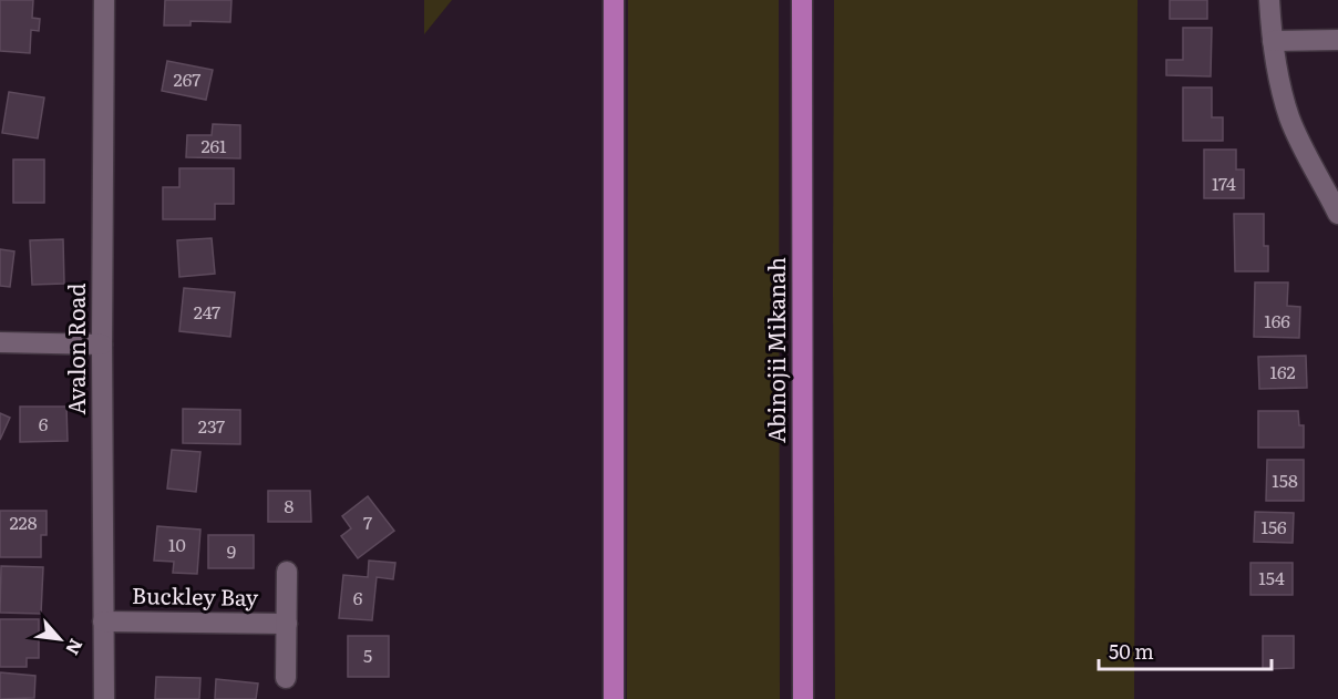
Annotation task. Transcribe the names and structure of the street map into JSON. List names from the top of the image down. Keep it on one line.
{"streets":{"main road":["Abinojii Mikanah"],"street":["Avalon Road","Buckley Bay"]},"crossings":[["Avalon Road","Buckley Bay"]],"house_numbers":["267","261","174","247","166","162","6","237","158","8","228","7","156","10","9","154","6","5"],"scale_bar":"50 m","north":"bottom right"}
